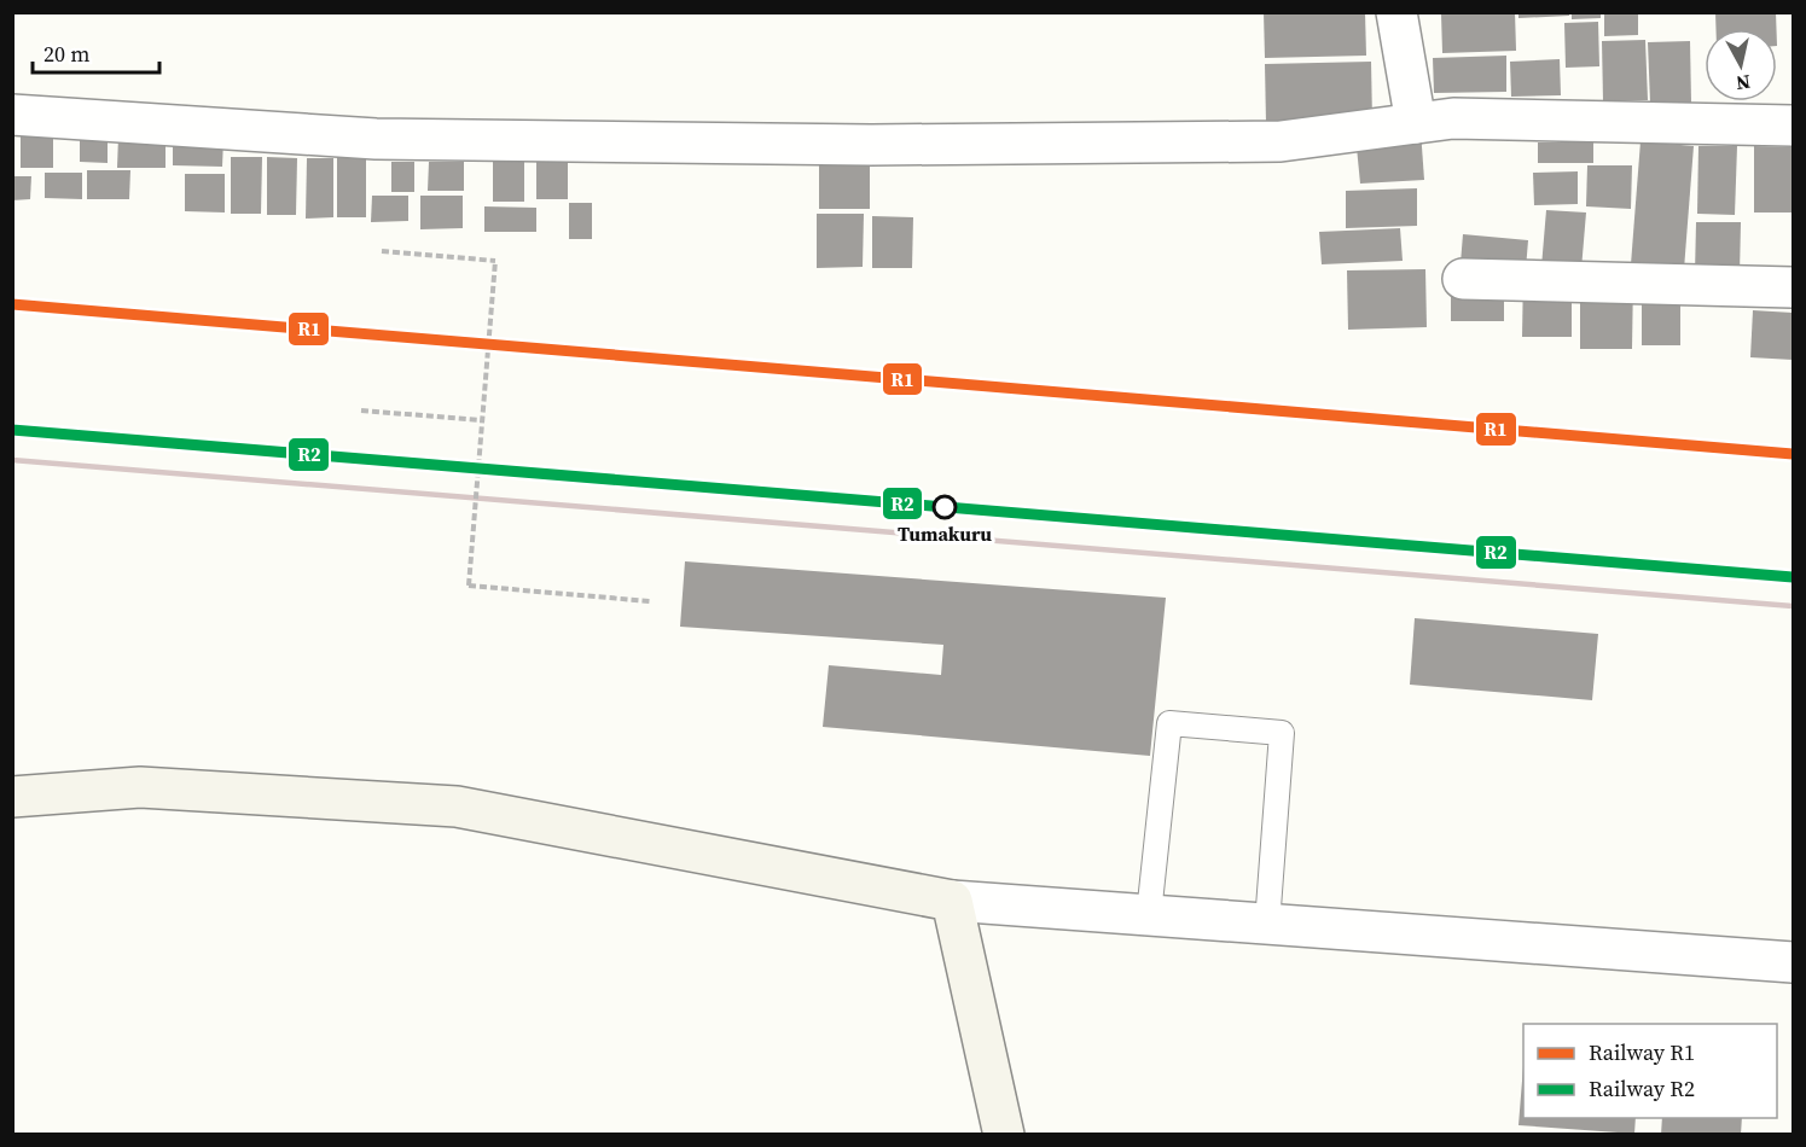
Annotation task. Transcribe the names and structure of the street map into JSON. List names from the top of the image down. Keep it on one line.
{"places":["Tumakuru"],"lines":["rail line R1","rail line R2"],"legend":["Railway R1","Railway R2"],"scale_bar":"20 m","north":"bottom"}
